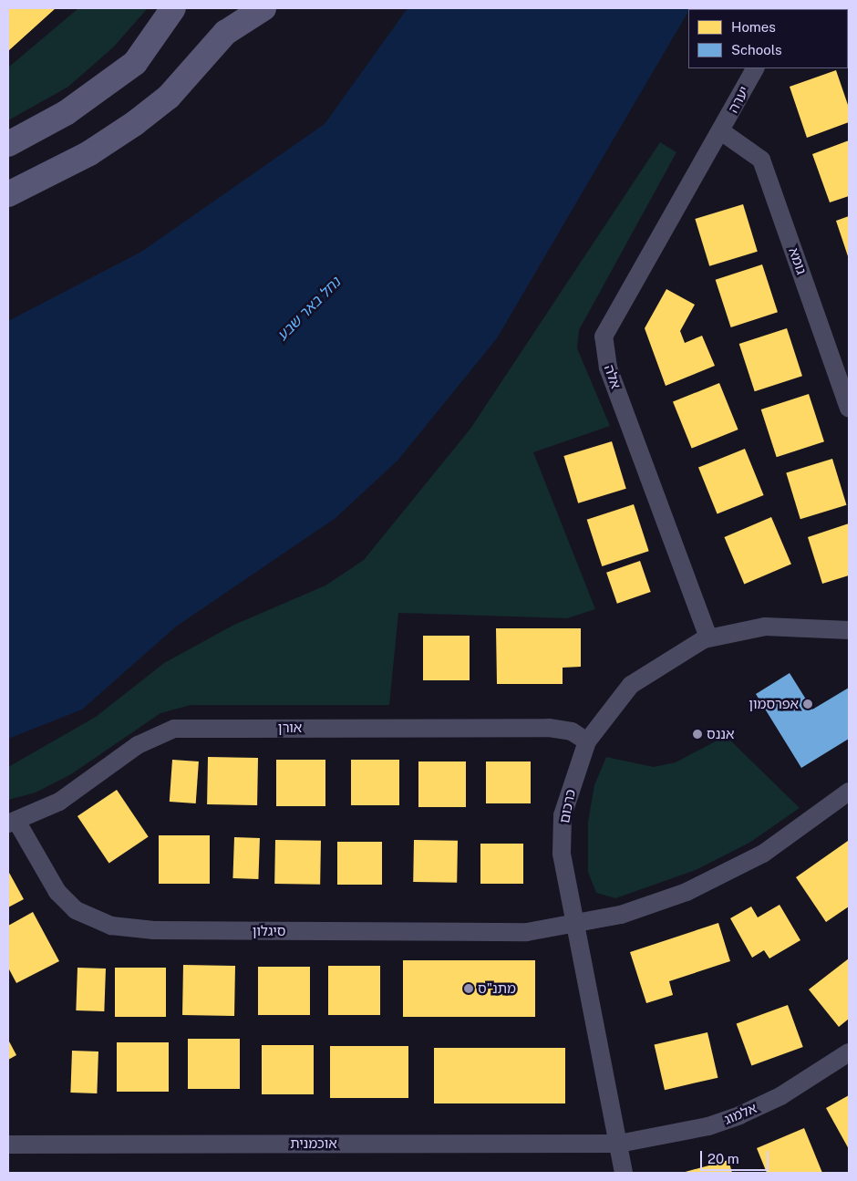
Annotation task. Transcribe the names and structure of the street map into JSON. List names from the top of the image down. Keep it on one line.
{"streets":{"street":["יערה","גומא","אלה","אורן","כרכום","סיגלון","אלמוג","אוכמנית"]},"crossings":[["יערה","גומא"],["יערה","אלה"],["גומא","אלה"],["אלה","כרכום"],["אורן","כרכום"],["אורן","סיגלון"],["כרכום","סיגלון"],["כרכום","אלמוג"],["כרכום","אוכמנית"],["אלמוג","אוכמנית"]],"water":["נחל באר שבע"],"places":["אפרסמון","אננס","מתנ\"ס"],"legend":["Homes","Schools"],"scale_bar":"20 m"}
